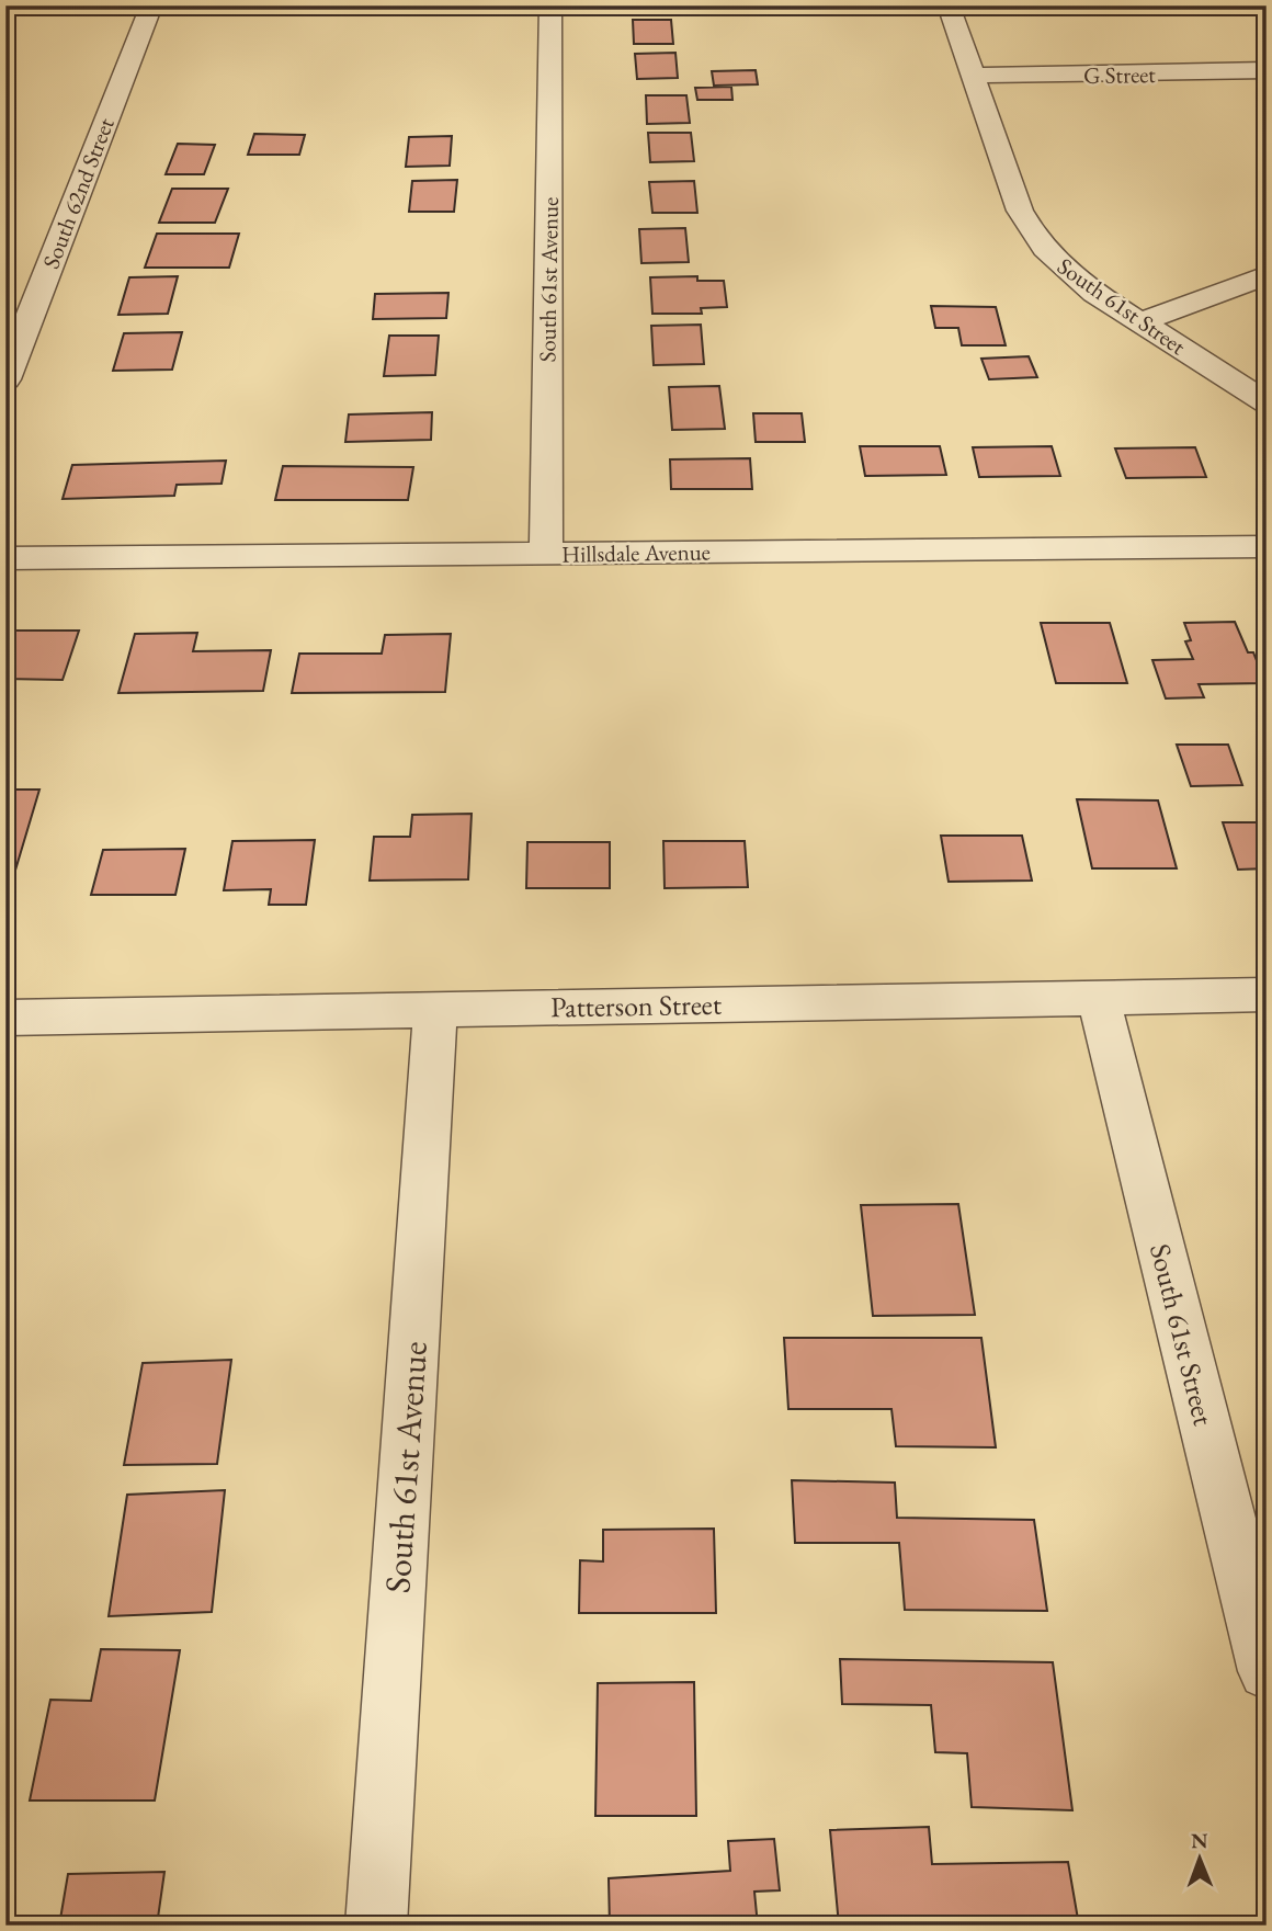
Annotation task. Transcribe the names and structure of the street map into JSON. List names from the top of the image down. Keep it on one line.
{"streets":{"street":["G Street","South 62nd Street","South 61st Avenue","South 61st Street","Hillsdale Avenue","Patterson Street"]},"crossings":[["G Street","South 61st Street"],["South 61st Avenue","Hillsdale Avenue"],["South 61st Avenue","Patterson Street"],["South 61st Street","Patterson Street"]],"north":"top"}
